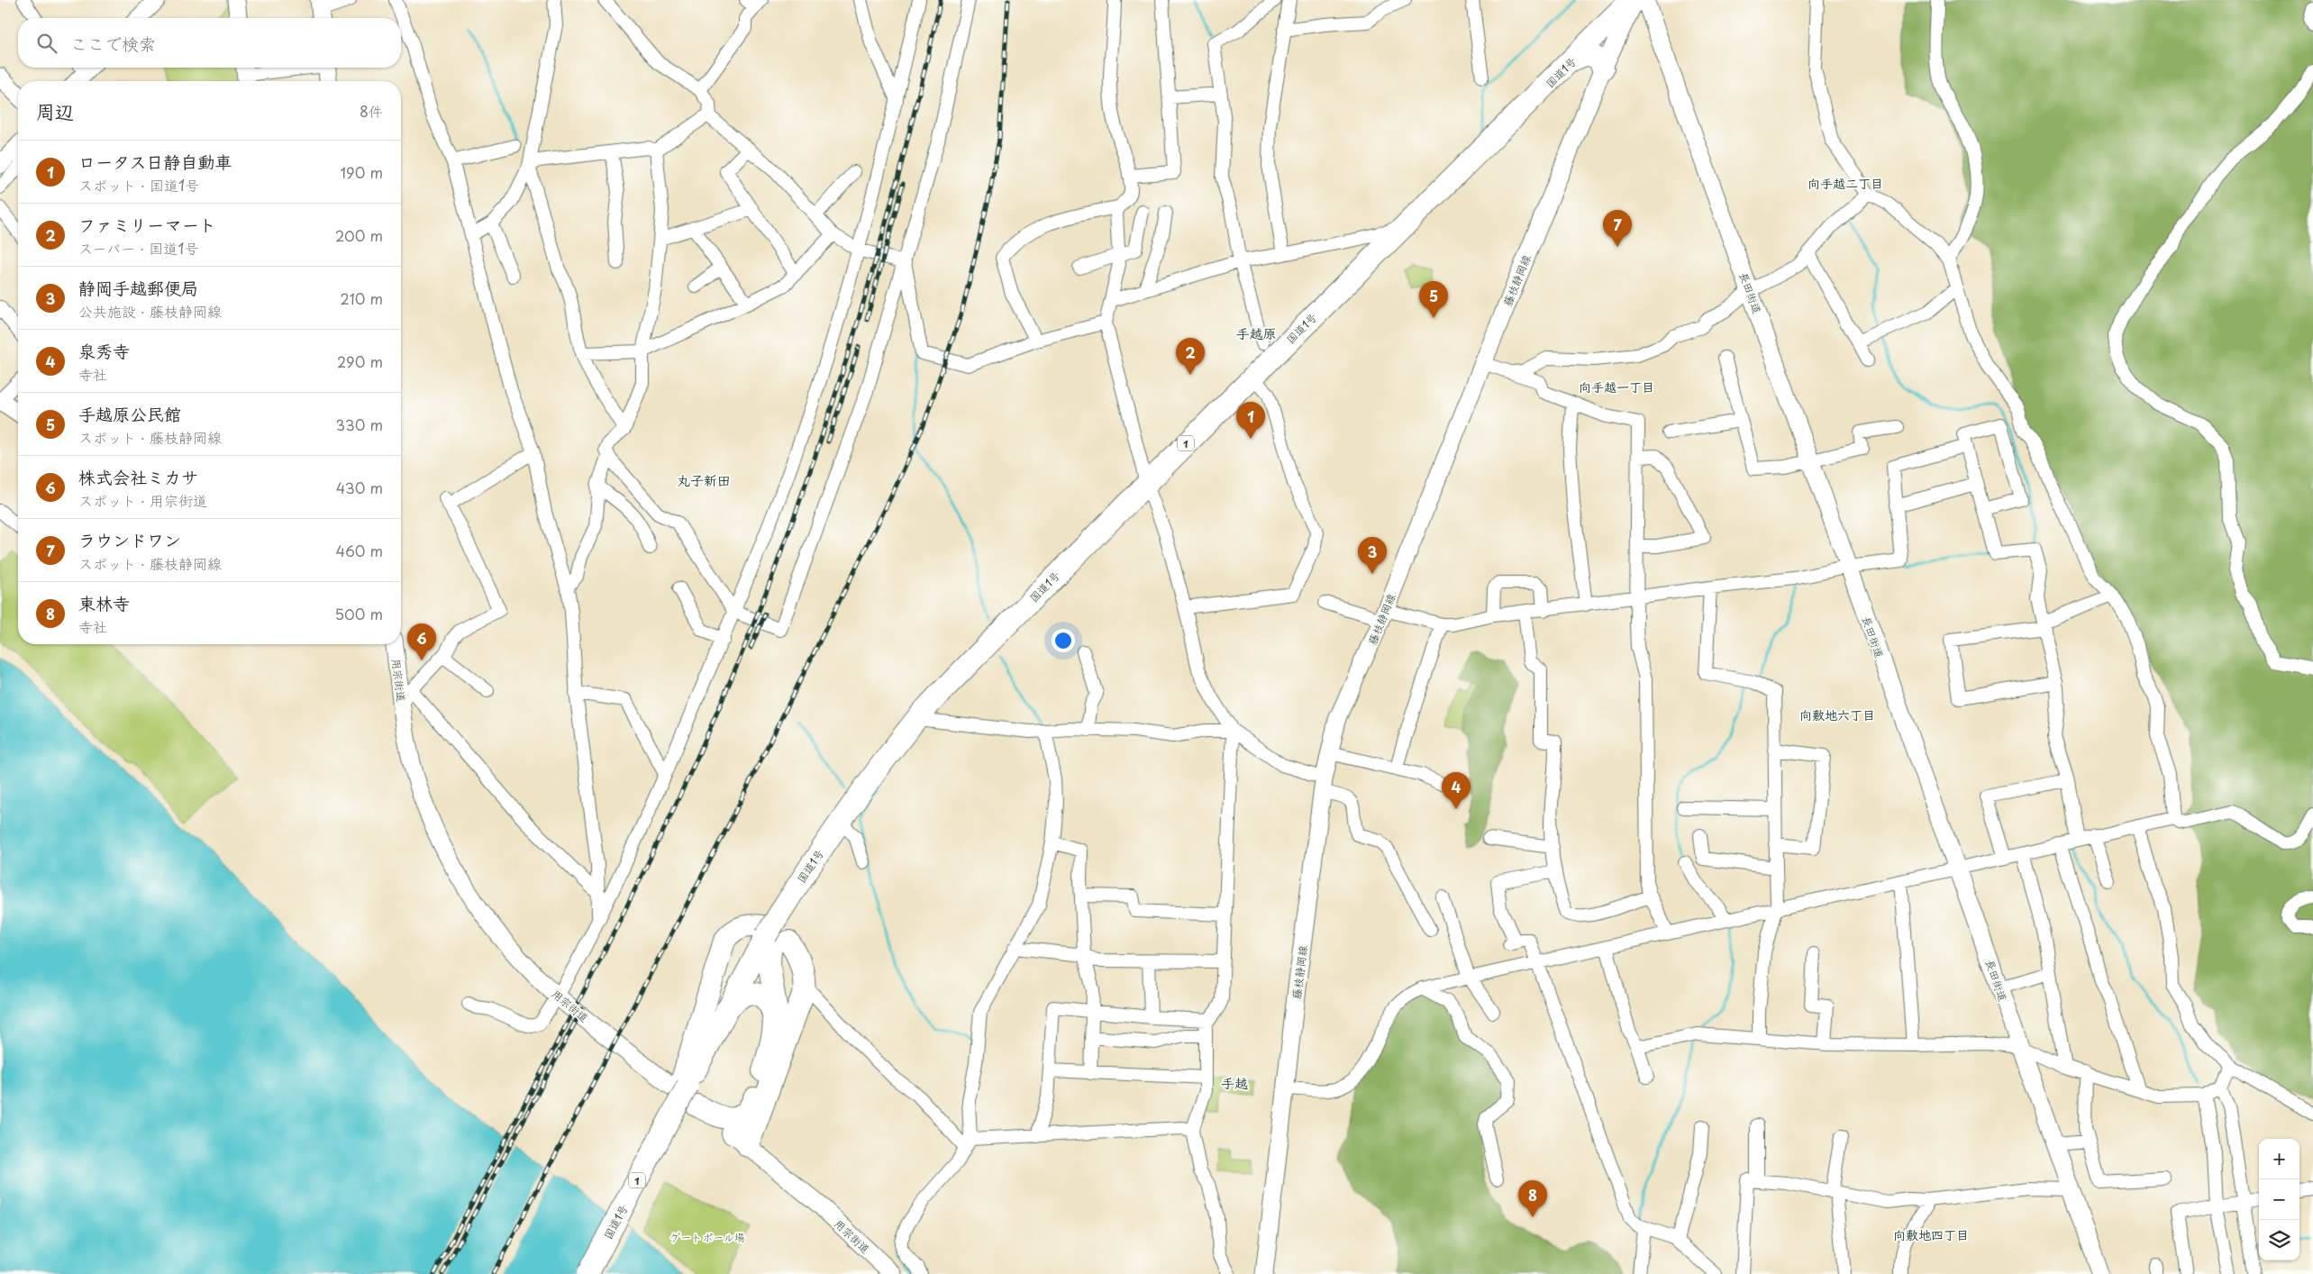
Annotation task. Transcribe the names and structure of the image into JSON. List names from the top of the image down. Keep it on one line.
{"streets":{"highway":["国道1号","1"],"main road":["藤枝静岡線","長田街道","用宗街道"]},"districts":["向手越二丁目","手越原","向手越一丁目","丸子新田","向敷地六丁目","手越","向敷地四丁目"],"parks":["ゲートボール場"],"page":{"search":"ここで検索","heading":["周辺","8件"],"list":[{"mark":"1","name":"ロータス日静自動車","note":"スポット · 国道1号","value":"190 m"},{"mark":"2","name":"ファミリーマート","note":"スーパー · 国道1号","value":"200 m"},{"mark":"3","name":"静岡手越郵便局","note":"公共施設 · 藤枝静岡線","value":"210 m"},{"mark":"4","name":"泉秀寺","note":"寺社","value":"290 m"},{"mark":"5","name":"手越原公民館","note":"スポット · 藤枝静岡線","value":"330 m"},{"mark":"6","name":"株式会社ミカサ","note":"スポット · 用宗街道","value":"430 m"},{"mark":"7","name":"ラウンドワン","note":"スポット · 藤枝静岡線","value":"460 m"},{"mark":"8","name":"東林寺","note":"寺社","value":"500 m"}],"pins":["7","5","2","1","3","6","4","8"],"map_buttons":["+","−"]}}
